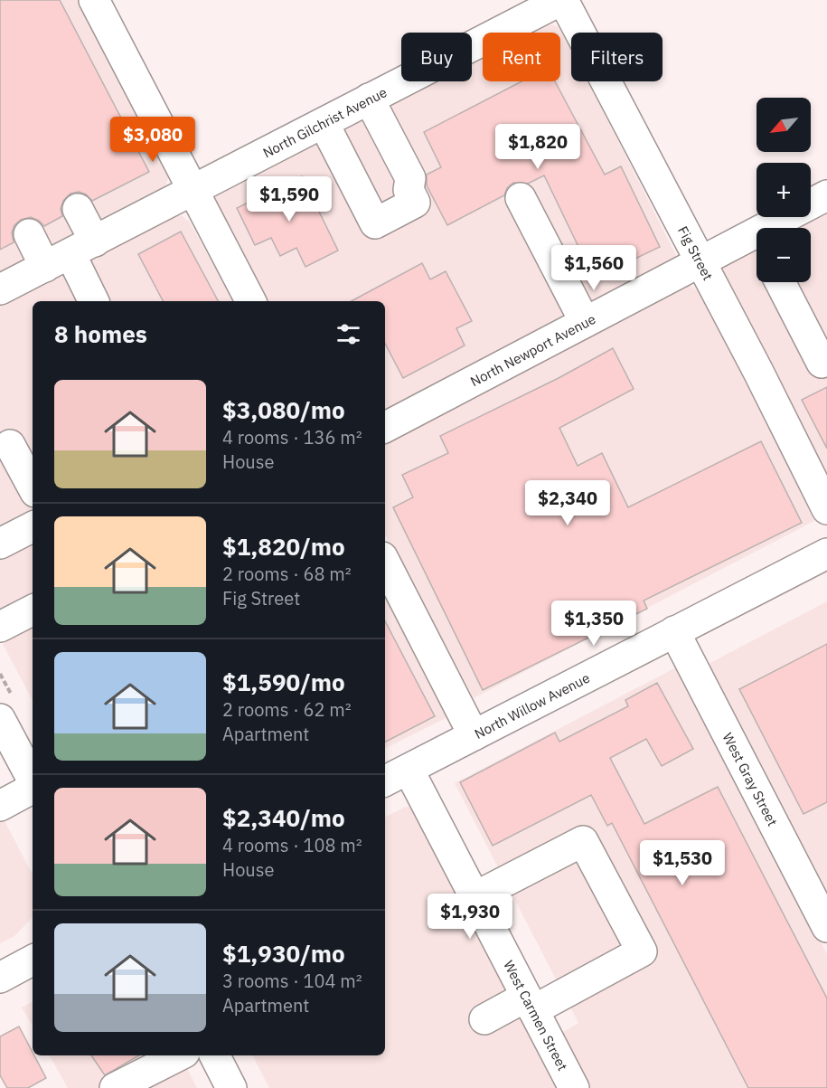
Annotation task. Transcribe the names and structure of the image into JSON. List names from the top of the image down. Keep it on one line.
{"streets":{"street":["North Gilchrist Avenue","Fig Street","North Newport Avenue","North Willow Avenue","West Gray Street","West Carmen Street"]},"crossings":[["North Gilchrist Avenue","Fig Street"],["Fig Street","North Newport Avenue"],["North Willow Avenue","West Gray Street"],["North Willow Avenue","West Carmen Street"]],"north":"bottom left","page":{"chip":["Buy","Rent","Filters"],"map_buttons":["+","−"],"price":["$3,080","$1,820","$1,590","$1,560","$2,340","$1,350","$1,530","$1,930"],"heading":"8 homes","list":[{"name":"$3,080/mo","note":"4 rooms · 136 m² · House"},{"name":"$1,820/mo","note":"2 rooms · 68 m² · Fig Street"},{"name":"$1,590/mo","note":"2 rooms · 62 m² · Apartment"},{"name":"$2,340/mo","note":"4 rooms · 108 m² · House"},{"name":"$1,930/mo","note":"3 rooms · 104 m² · Apartment"}]}}
